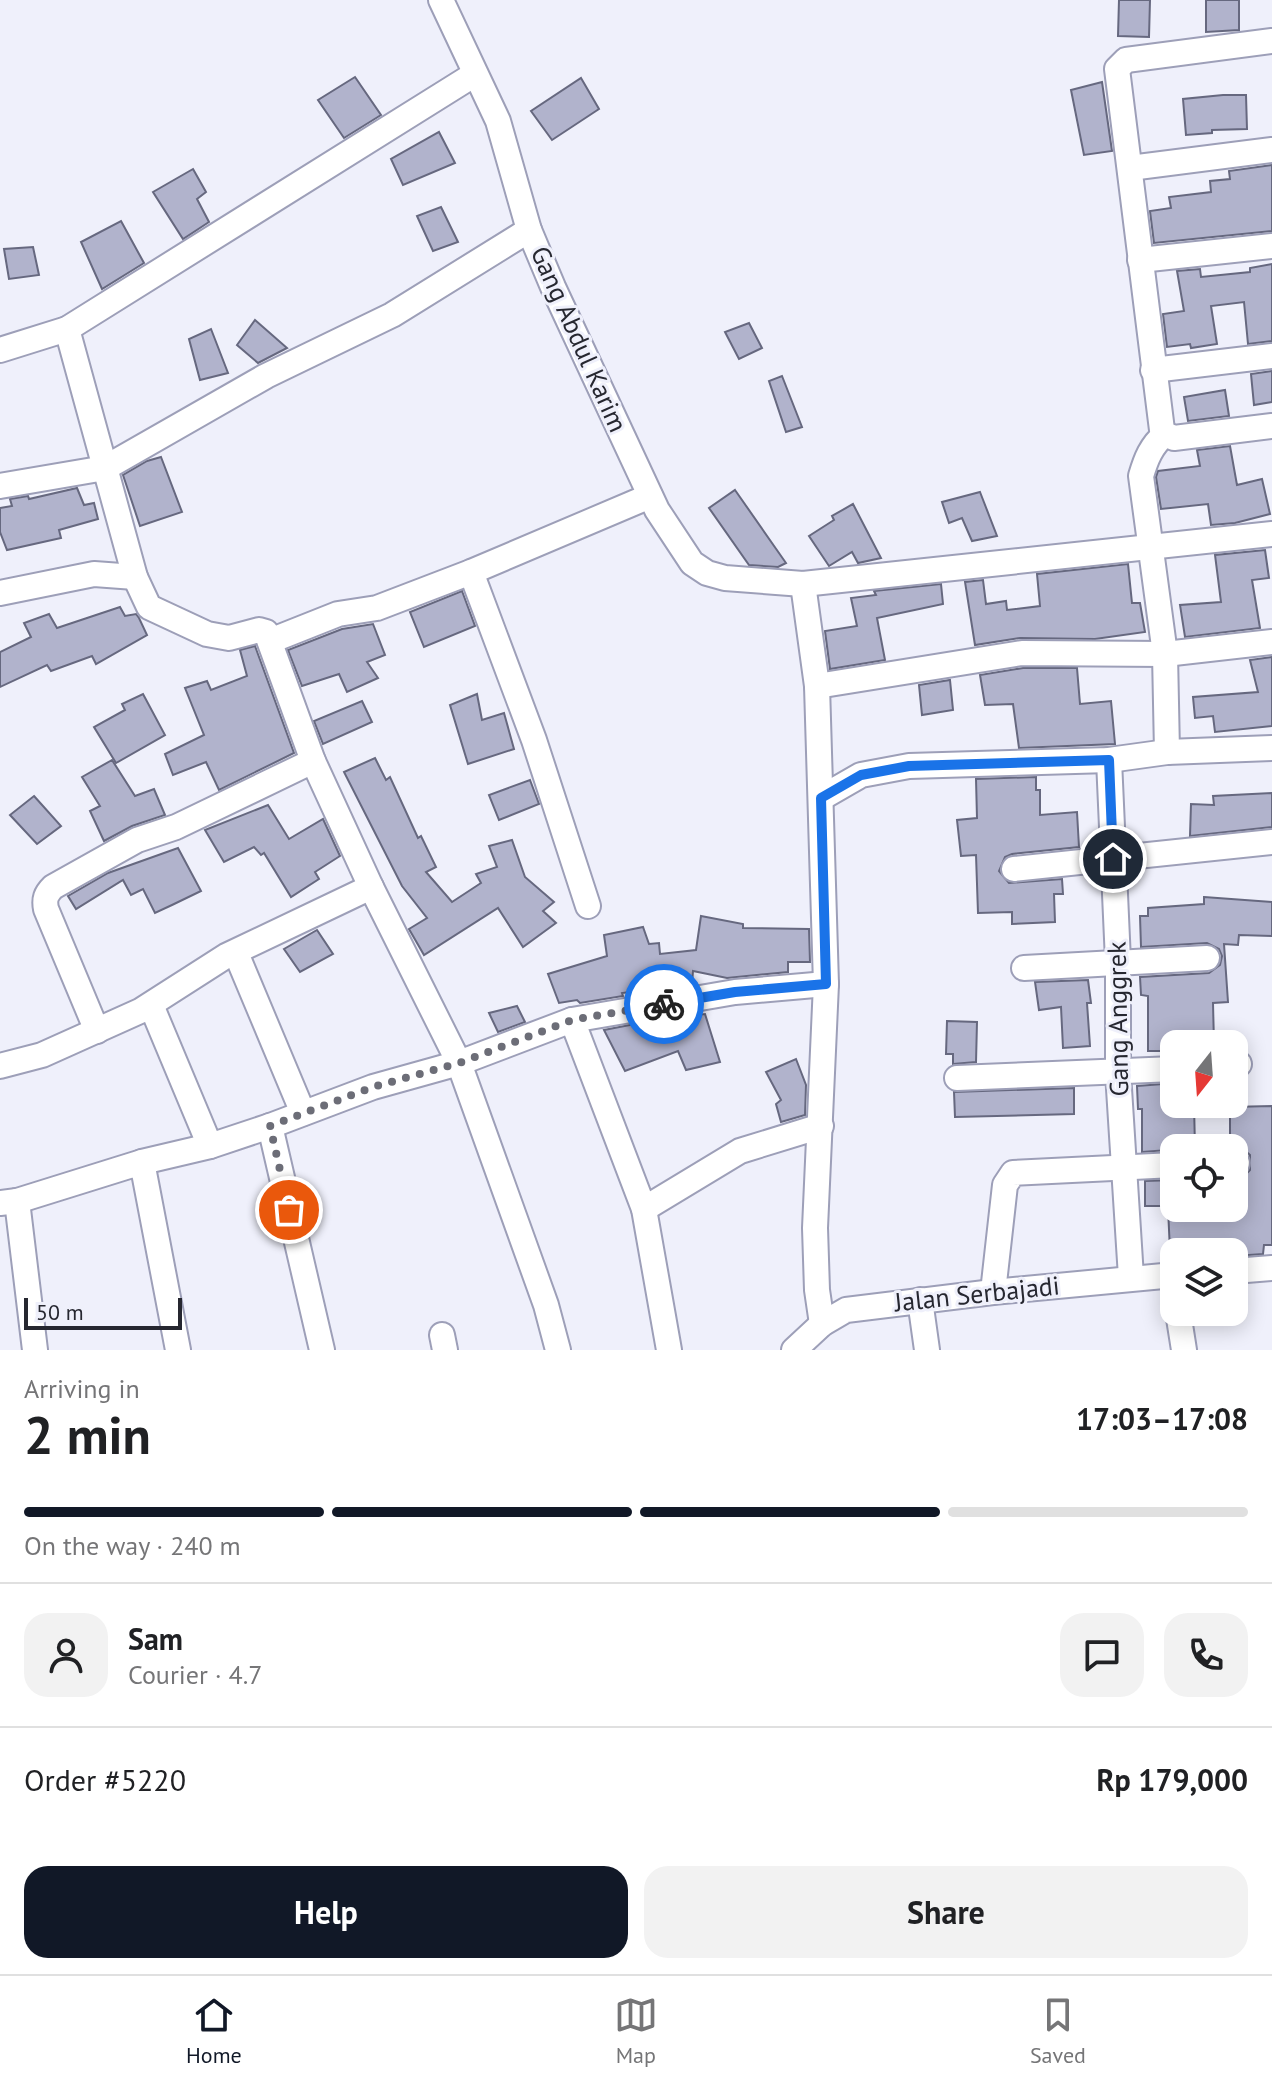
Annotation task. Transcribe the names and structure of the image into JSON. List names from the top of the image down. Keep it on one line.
{"streets":{"street":["Gang Abdul Karim","Gang Anggrek","Jalan Serbajadi"]},"crossings":[["Gang Anggrek","Jalan Serbajadi"]],"scale_bar":"50 m","north":"bottom","page":{"scale":"50 m","heading":["2 min","Arriving in","17:03–17:08"],"panel":["Sam","Courier · 4.7","Order #5220","Rp 179,000"],"bar":"On the way · 240 m","buttons":["Help","Share"],"tabs":["Home","Map","Saved"]}}
